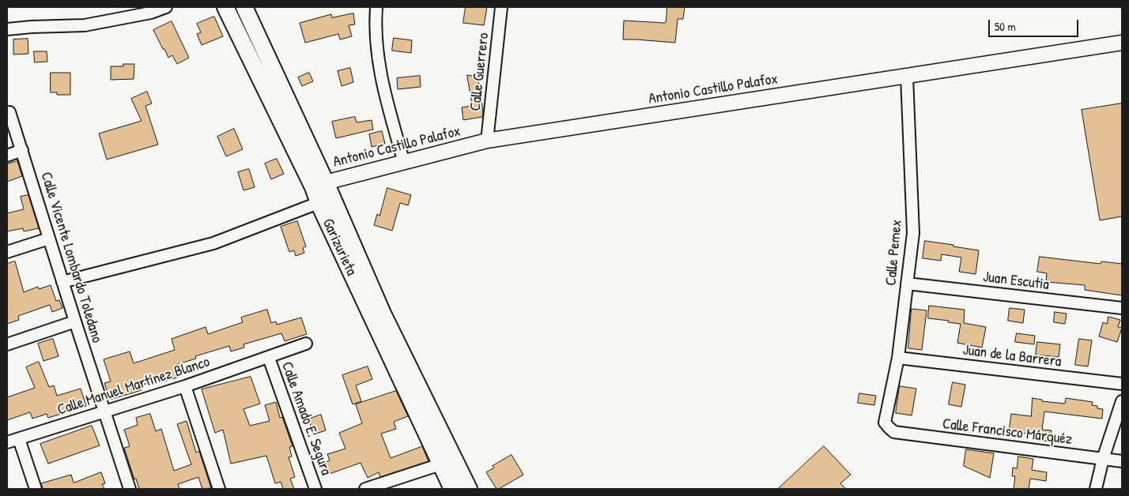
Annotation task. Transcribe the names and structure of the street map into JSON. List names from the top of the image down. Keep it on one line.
{"streets":{"main road":["Garizurieta"],"street":["Calle Guerrero","Antonio Castillo Palafox","Calle Pemex","Calle Vicente Lombardo Toledano","Juan Escutia","Juan de la Barrera","Calle Manuel Martínez Blanco","Calle Amado E. Segura","Calle Francisco Márquéz"]},"crossings":[["Calle Guerrero","Antonio Castillo Palafox"],["Antonio Castillo Palafox","Garizurieta"],["Antonio Castillo Palafox","Calle Pemex"],["Calle Pemex","Juan Escutia"],["Calle Pemex","Juan de la Barrera"],["Calle Pemex","Calle Francisco Márquéz"],["Calle Vicente Lombardo Toledano","Calle Manuel Martínez Blanco"],["Calle Manuel Martínez Blanco","Calle Amado E. Segura"]],"scale_bar":"50 m"}
